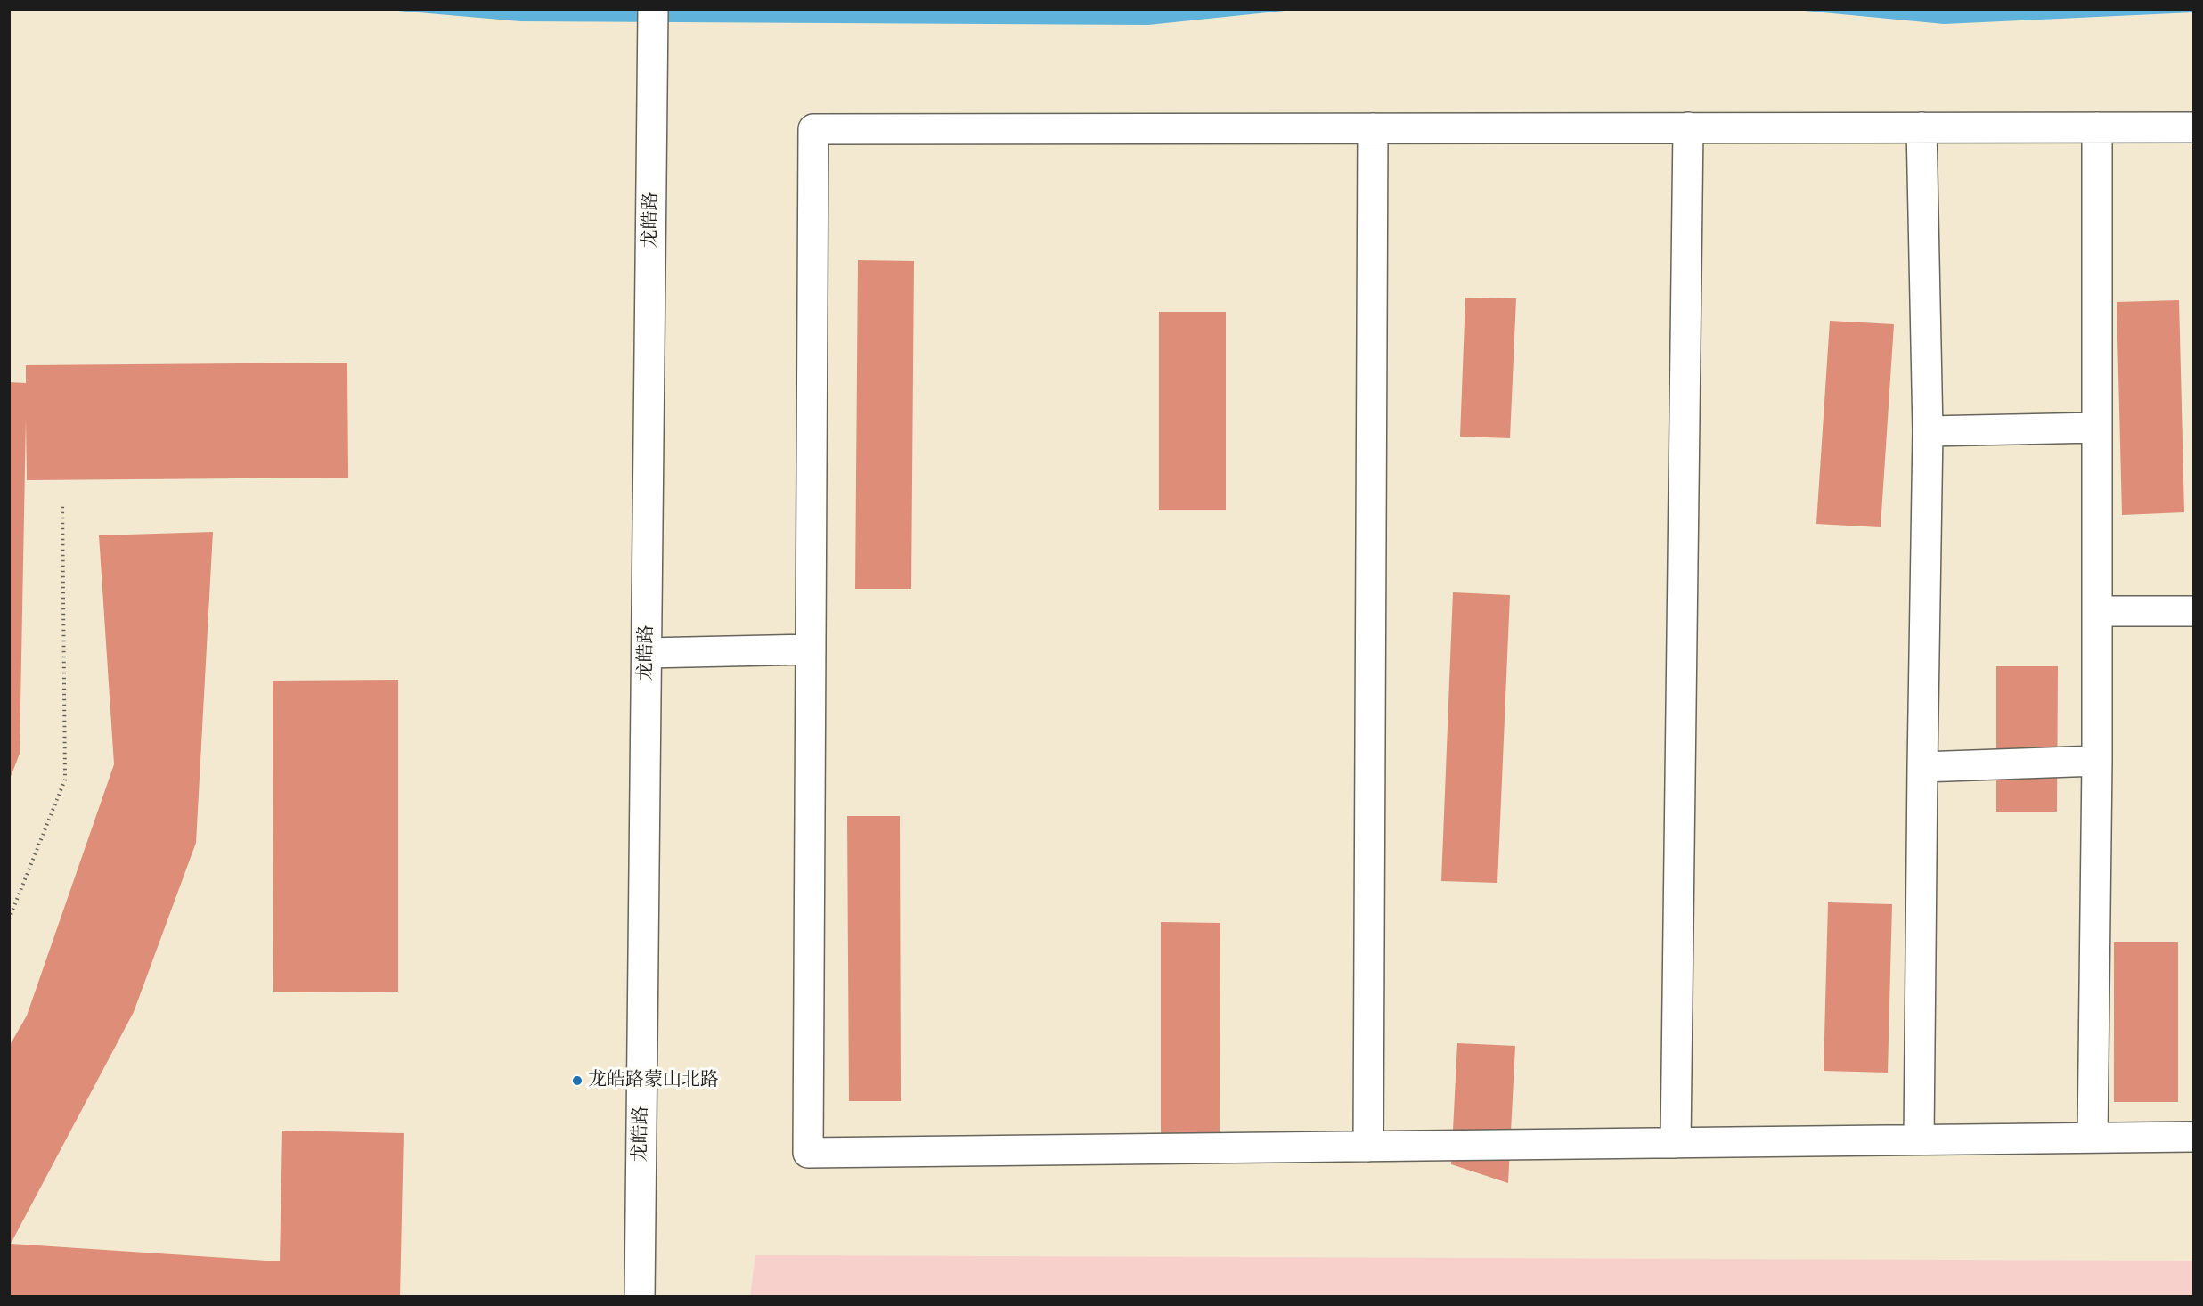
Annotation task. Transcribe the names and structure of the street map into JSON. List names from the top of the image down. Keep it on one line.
{"streets":{"street":["龙皓路"]},"places":["龙皓路蒙山北路"]}
